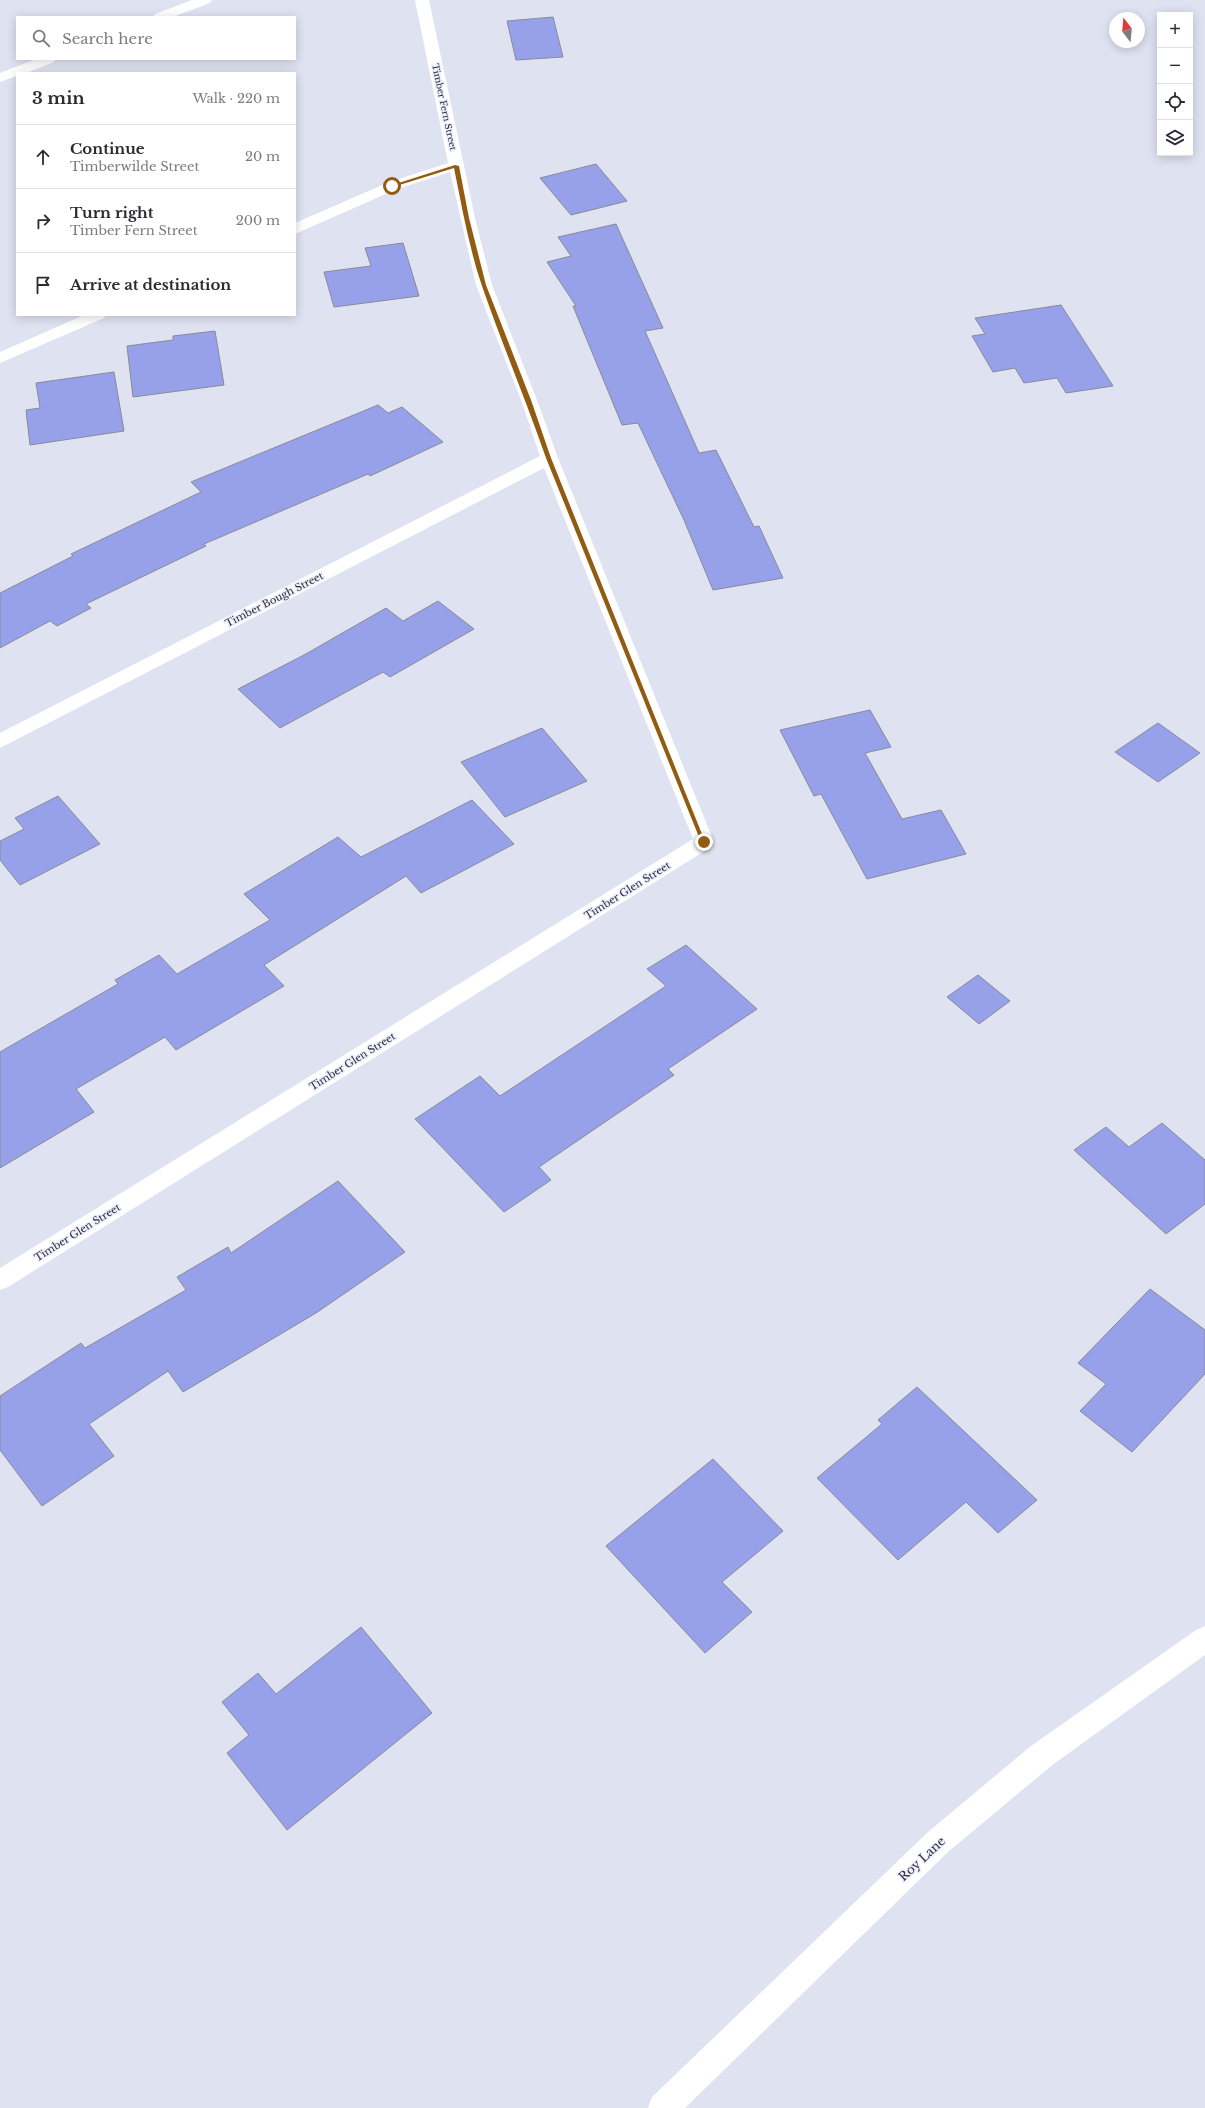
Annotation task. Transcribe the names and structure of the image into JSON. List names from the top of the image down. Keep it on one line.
{"streets":{"street":["Timber Fern Street","Timber Bough Street","Timber Glen Street","Roy Lane"]},"crossings":[["Timber Fern Street","Timber Bough Street"],["Timber Fern Street","Timber Glen Street"]],"north":"top","page":{"map_buttons":["+","−"],"search":"Search here","heading":["3 min","Walk · 220 m"],"list":[["Continue","Timberwilde Street","20 m"],["Turn right","Timber Fern Street","200 m"],"Arrive at destination"]}}
